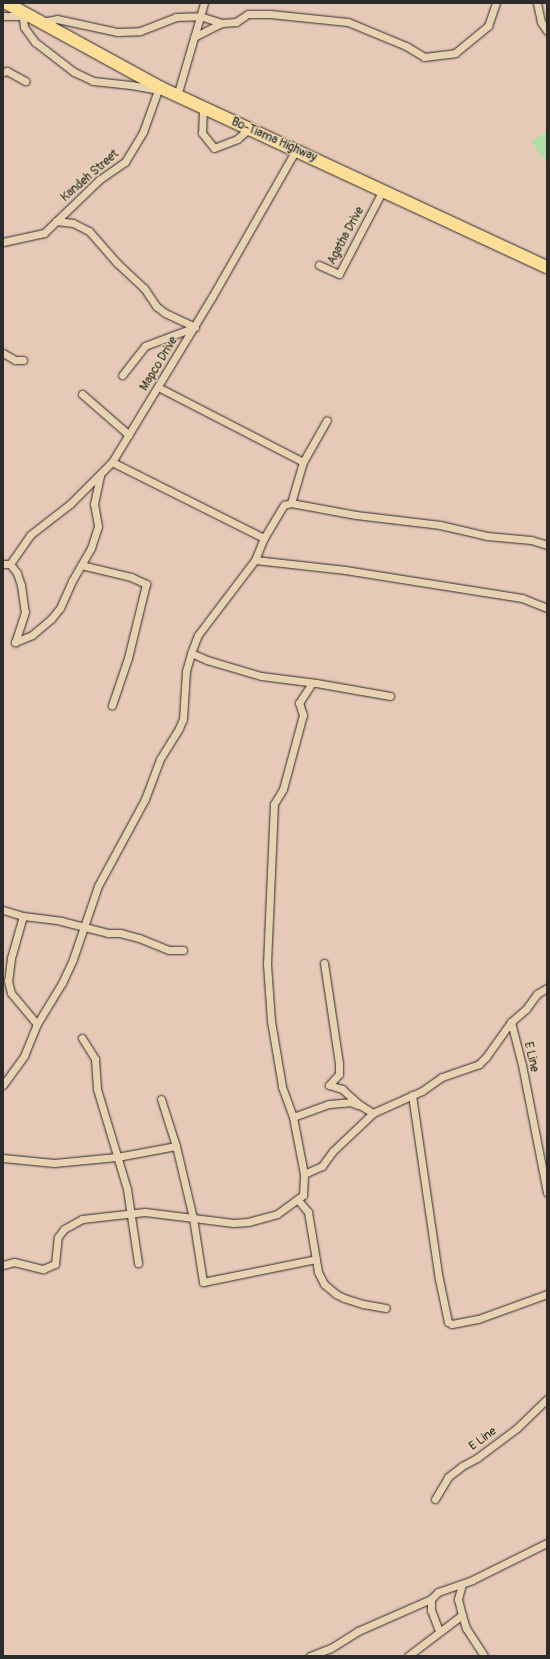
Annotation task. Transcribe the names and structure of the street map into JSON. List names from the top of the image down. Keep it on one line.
{"streets":{"highway":["Bo-Tiama Highway"],"street":["Kandeh Street","Agatha Drive","Mapco Drive","E Line"]},"crossings":[["Bo-Tiama Highway","Kandeh Street"],["Bo-Tiama Highway","Agatha Drive"],["Bo-Tiama Highway","Mapco Drive"]]}
